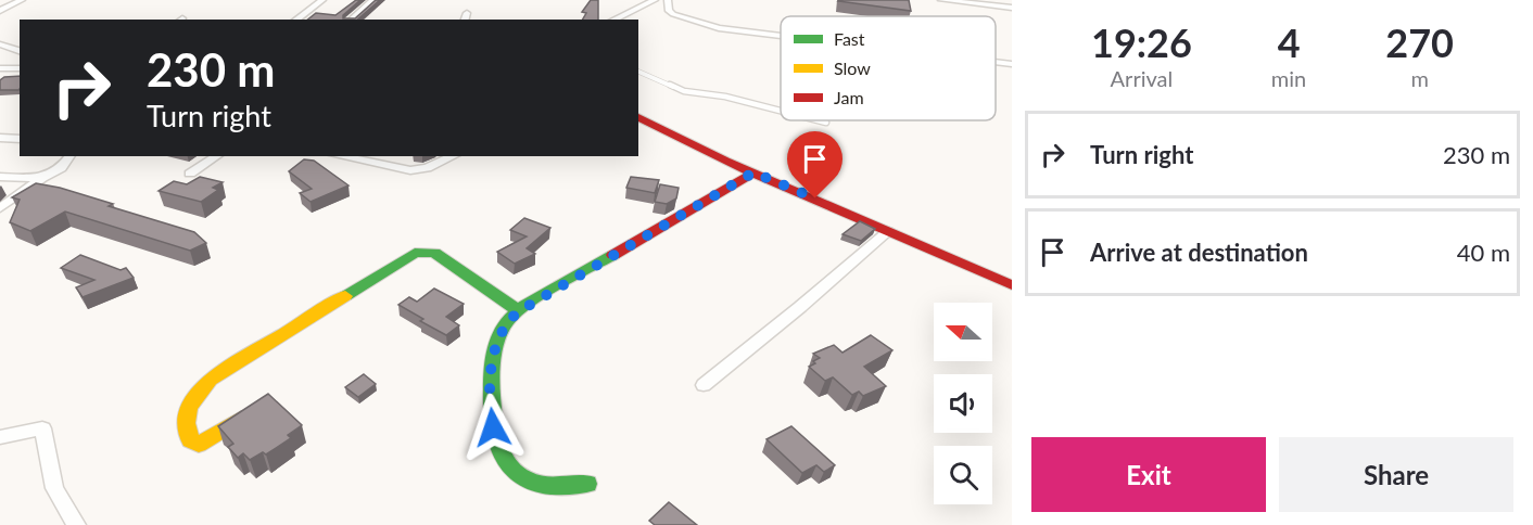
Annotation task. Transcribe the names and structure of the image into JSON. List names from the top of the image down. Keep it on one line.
{"legend":["Fast","Slow","Jam"],"north":"left","page":{"eta":["19:26","Arrival","4","min","270","m"],"turn":["230 m","Turn right"],"list":[{"name":"Turn right","value":"230 m"},{"name":"Arrive at destination","value":"40 m"}],"buttons":["Exit","Share"]}}
